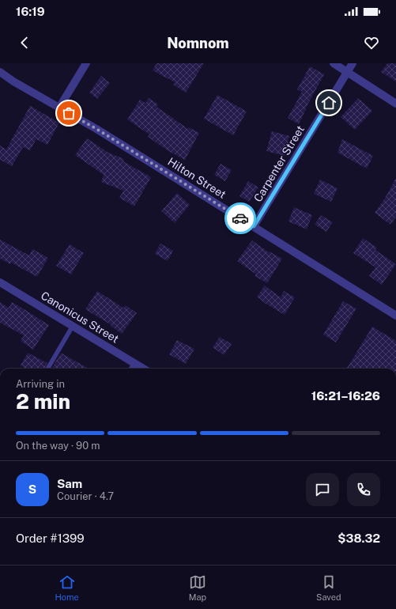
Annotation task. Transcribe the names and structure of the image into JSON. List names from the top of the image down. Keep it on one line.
{"streets":{"street":["Carpenter Street","Hilton Street","Canonicus Street"]},"crossings":[["Carpenter Street","Hilton Street"]],"page":{"status":"16:19","header":"Nomnom","heading":["2 min","Arriving in","16:21–16:26"],"panel":["Sam","Courier · 4.7","Order #1399","$38.32"],"bar":"On the way · 90 m","round":"S","tabs":["Home","Map","Saved"]}}
